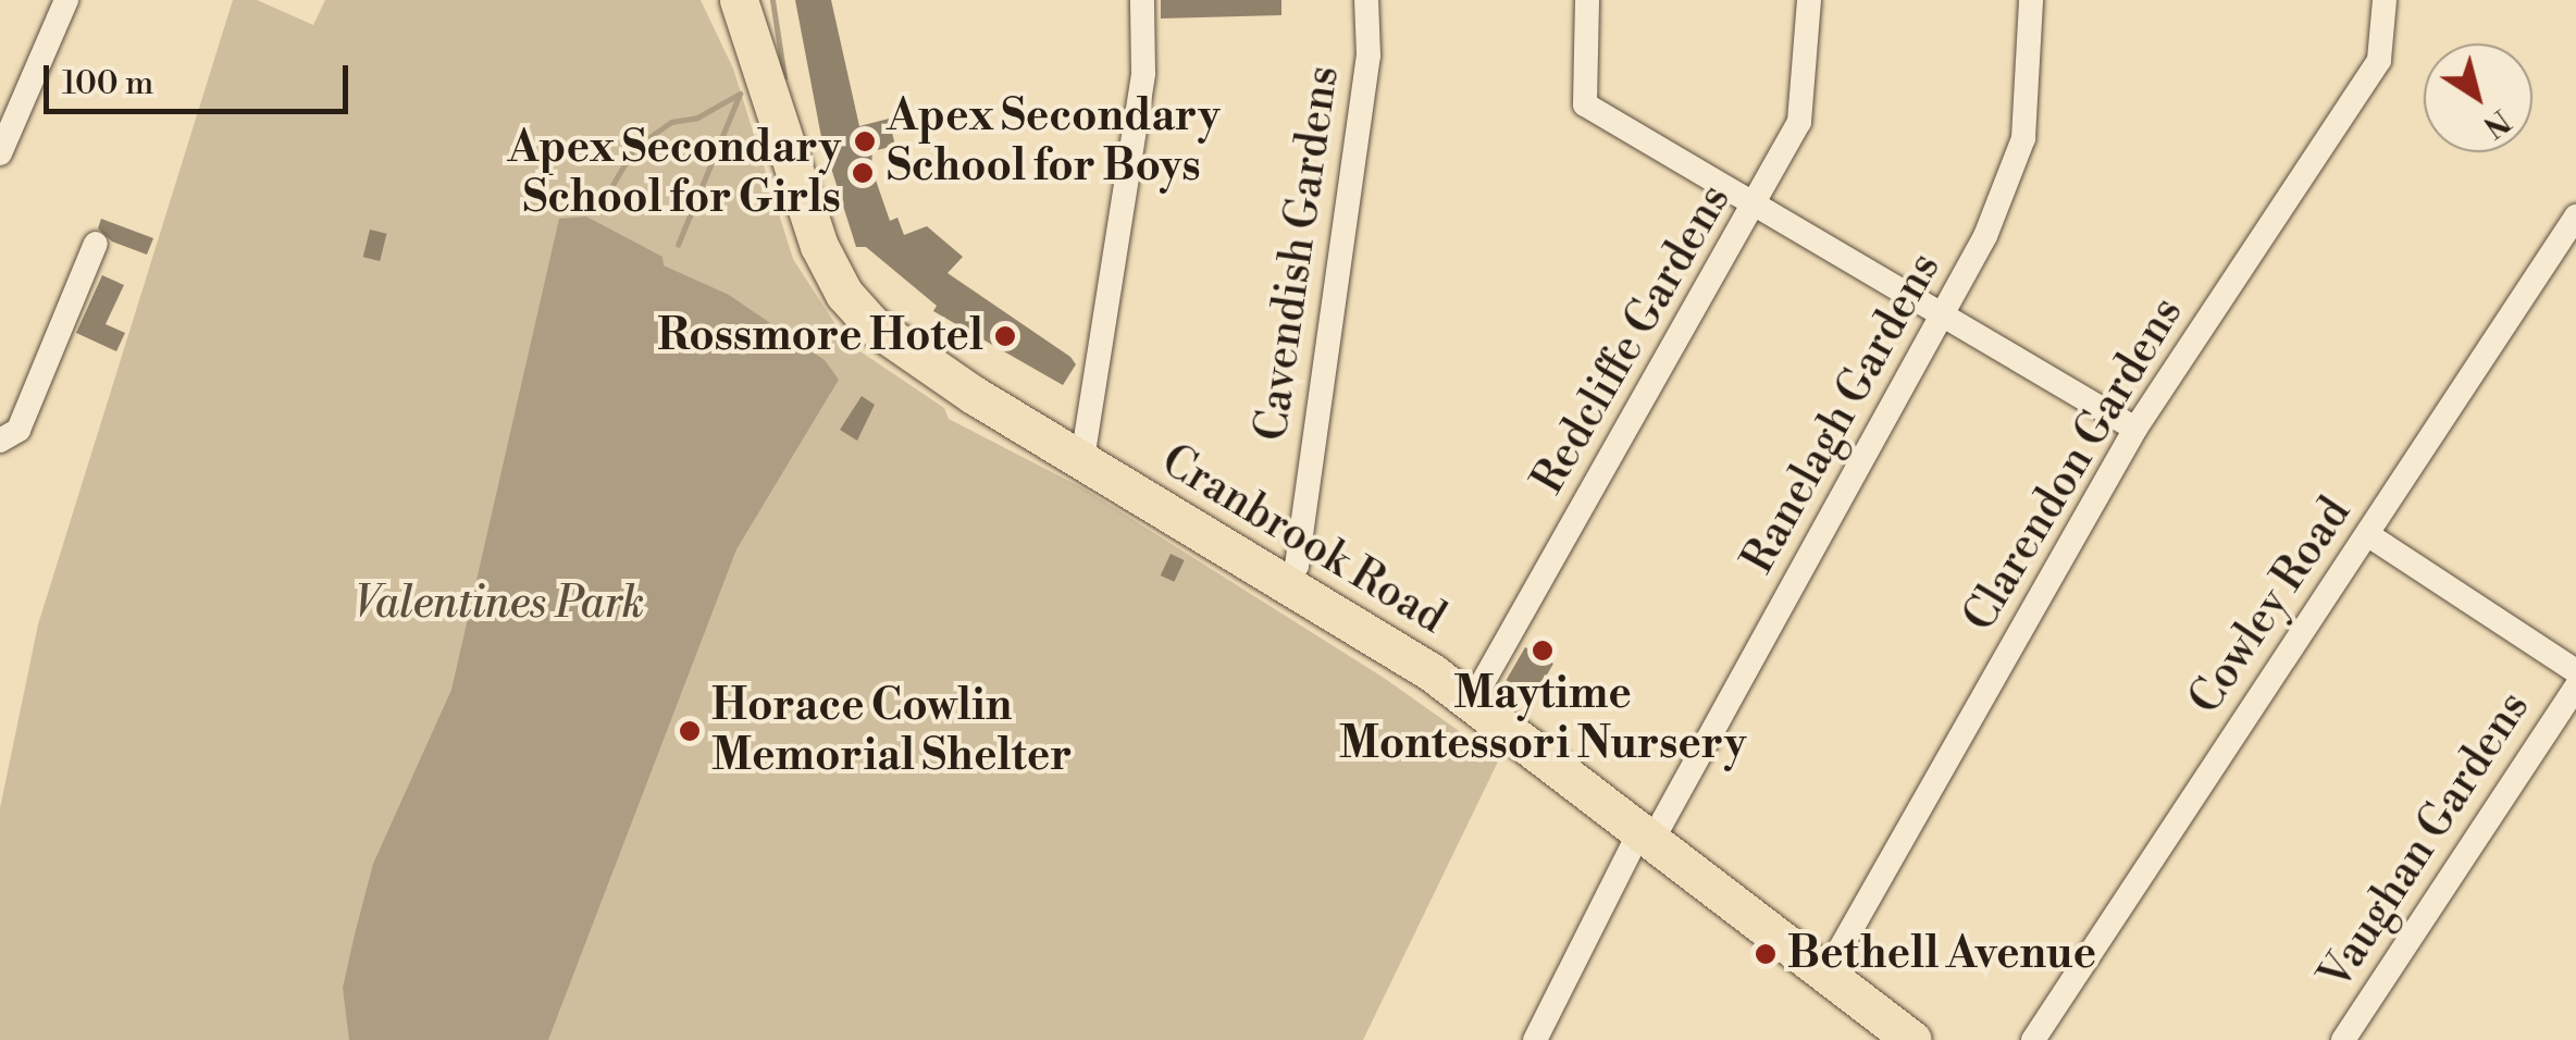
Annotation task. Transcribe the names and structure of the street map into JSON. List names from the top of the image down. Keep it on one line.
{"streets":{"main road":["Cranbrook Road"],"street":["Cavendish Gardens","Redcliffe Gardens","Ranelagh Gardens","Clarendon Gardens","Cowley Road","Vaughan Gardens"]},"crossings":[["Cavendish Gardens","Cranbrook Road"],["Redcliffe Gardens","Cranbrook Road"],["Ranelagh Gardens","Cranbrook Road"],["Clarendon Gardens","Cranbrook Road"]],"parks":["Valentines Park"],"places":["Apex Secondary School for Boys","Apex Secondary School for Girls","Rossmore Hotel","Maytime Montessori Nursery","Horace Cowlin Memorial Shelter","Bethell Avenue"],"scale_bar":"100 m","north":"bottom right"}
